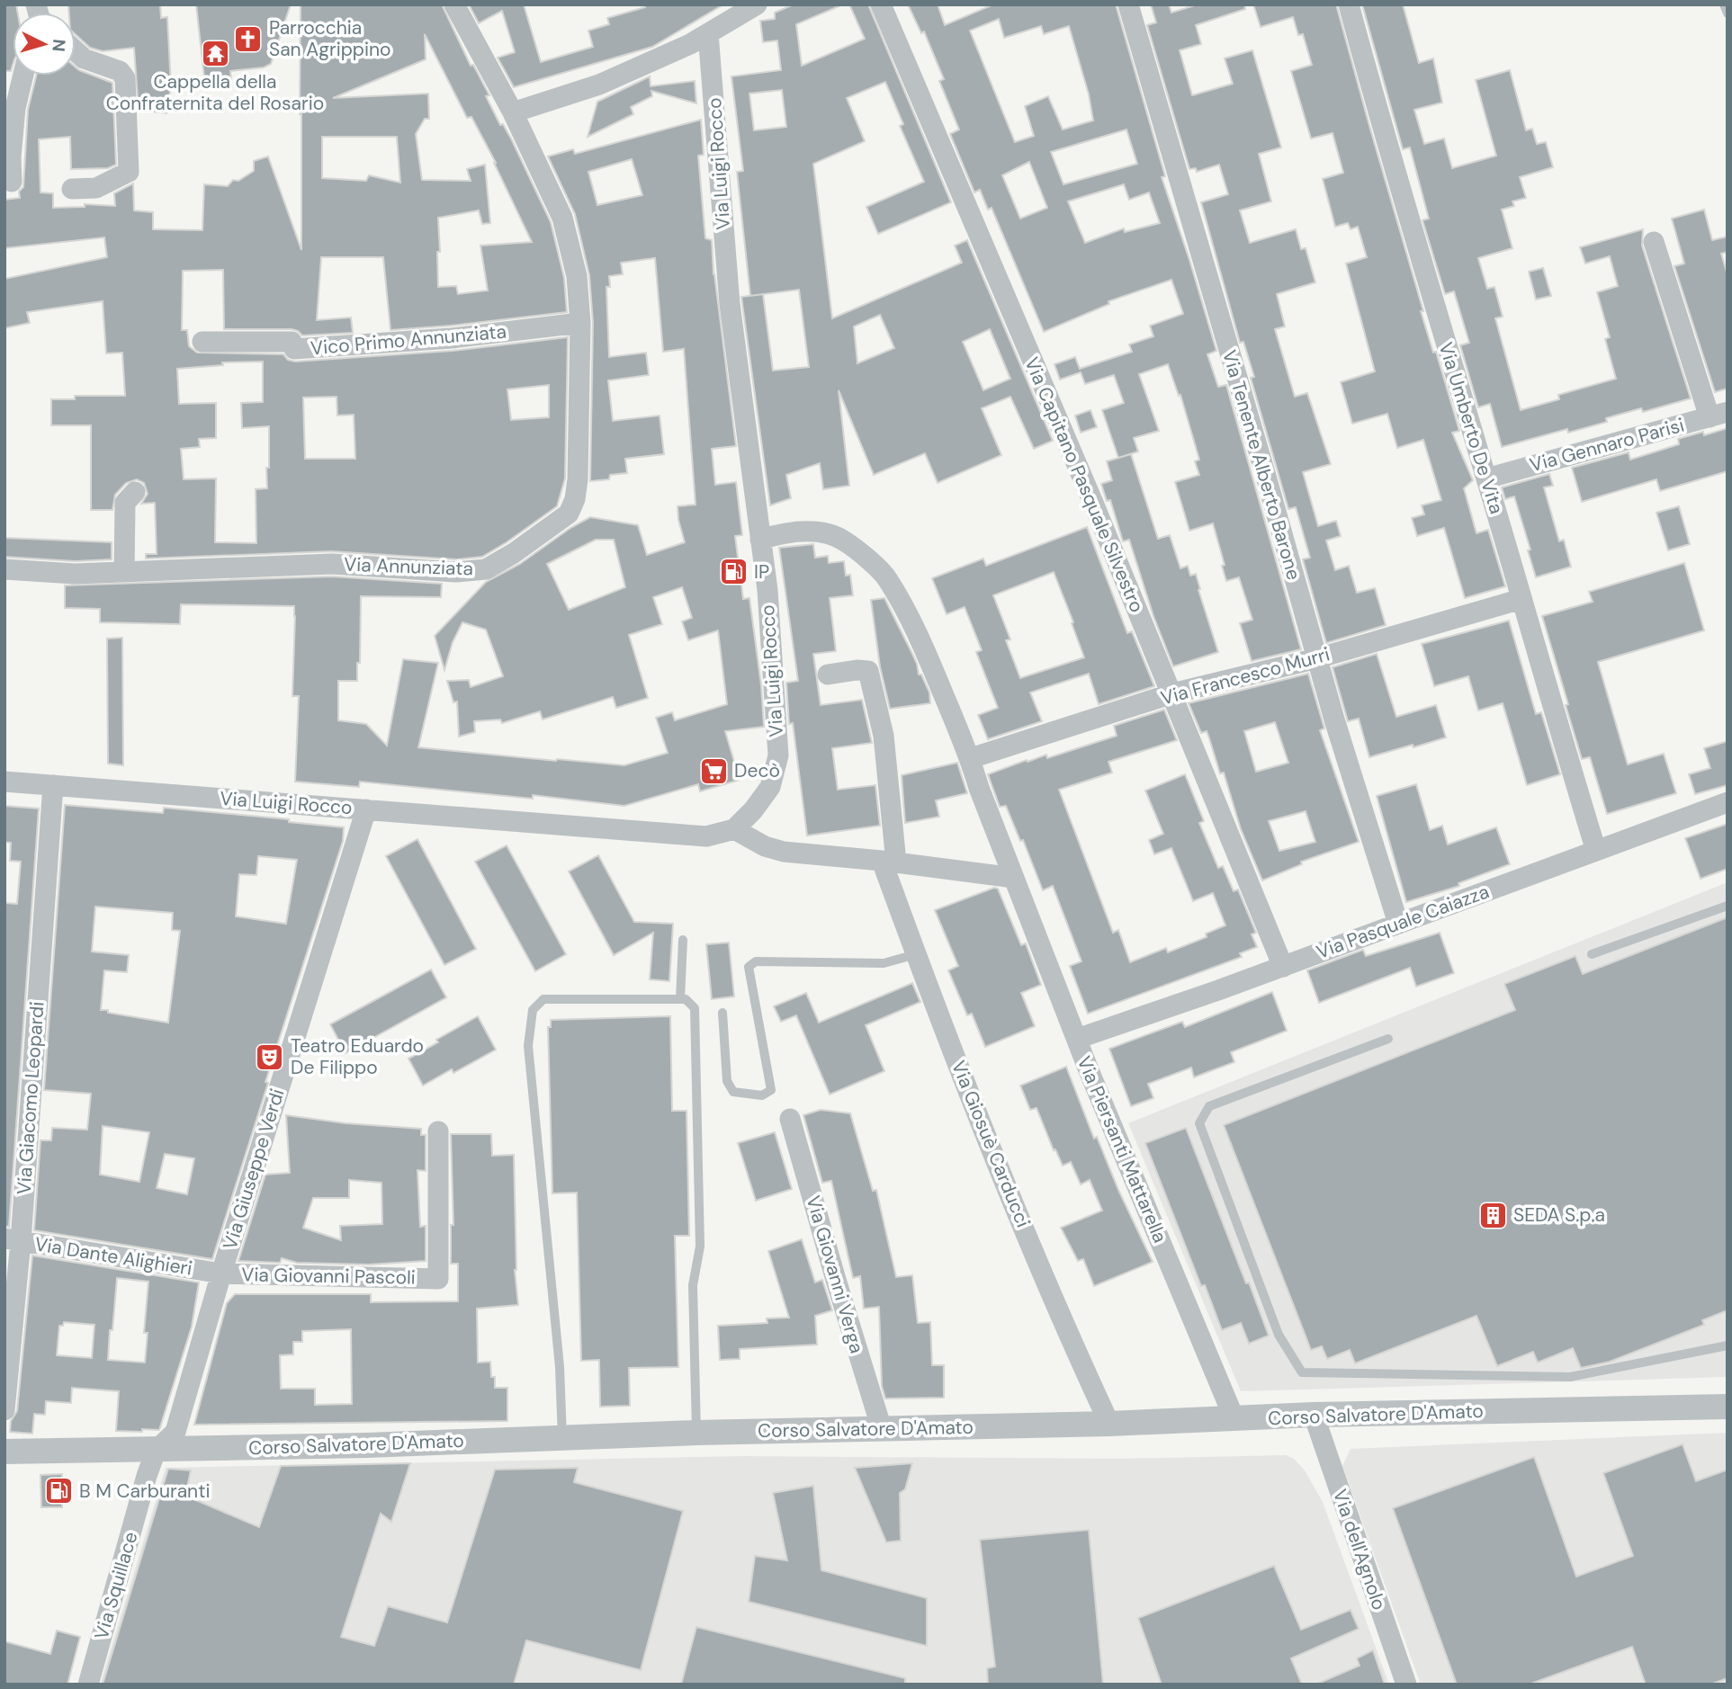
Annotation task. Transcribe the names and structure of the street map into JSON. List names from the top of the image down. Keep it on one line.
{"streets":{"street":["Via Luigi Rocco","Vico Primo Annunziata","Via Umberto De Vita","Via Gennaro Parisi","Via Tenente Alberto Barone","Via Capitano Pasquale Silvestro","Via Annunziata","Via Francesco Murri","Via Pasquale Caiazza","Via Giacomo Leopardi","Via Giosuè Carducci","Via Piersanti Mattarella","Via Giuseppe Verdi","Via Dante Alighieri","Via Giovanni Verga","Via Giovanni Pascoli","Corso Salvatore D'Amato","Via dell'Agnolo","Via Squillace"]},"crossings":[["Via Luigi Rocco","Via Giacomo Leopardi"],["Via Luigi Rocco","Via Piersanti Mattarella"],["Via Luigi Rocco","Via Giuseppe Verdi"],["Vico Primo Annunziata","Via Annunziata"],["Via Umberto De Vita","Via Gennaro Parisi"],["Via Umberto De Vita","Via Francesco Murri"],["Via Umberto De Vita","Via Pasquale Caiazza"],["Via Tenente Alberto Barone","Via Francesco Murri"],["Via Tenente Alberto Barone","Via Pasquale Caiazza"],["Via Capitano Pasquale Silvestro","Via Francesco Murri"],["Via Capitano Pasquale Silvestro","Via Pasquale Caiazza"],["Via Francesco Murri","Via Piersanti Mattarella"],["Via Pasquale Caiazza","Via Piersanti Mattarella"],["Via Giacomo Leopardi","Via Dante Alighieri"],["Via Giosuè Carducci","Corso Salvatore D'Amato"],["Via Piersanti Mattarella","Corso Salvatore D'Amato"],["Via Giuseppe Verdi","Via Dante Alighieri"],["Via Giuseppe Verdi","Via Giovanni Pascoli"],["Via Giuseppe Verdi","Corso Salvatore D'Amato"],["Via Giuseppe Verdi","Via Squillace"],["Via Dante Alighieri","Via Giovanni Pascoli"],["Via Giovanni Verga","Corso Salvatore D'Amato"],["Corso Salvatore D'Amato","Via dell'Agnolo"],["Corso Salvatore D'Amato","Via Squillace"]],"places":{"church":["Parrocchia San Agrippino"],"temple":["Cappella della Confraternita del Rosario"],"fuel station":["IP","B M Carburanti"],"supermarket":["Decò"],"theatre":["Teatro Eduardo De Filippo"],"building":["SEDA S.p.a"]},"north":"right"}
